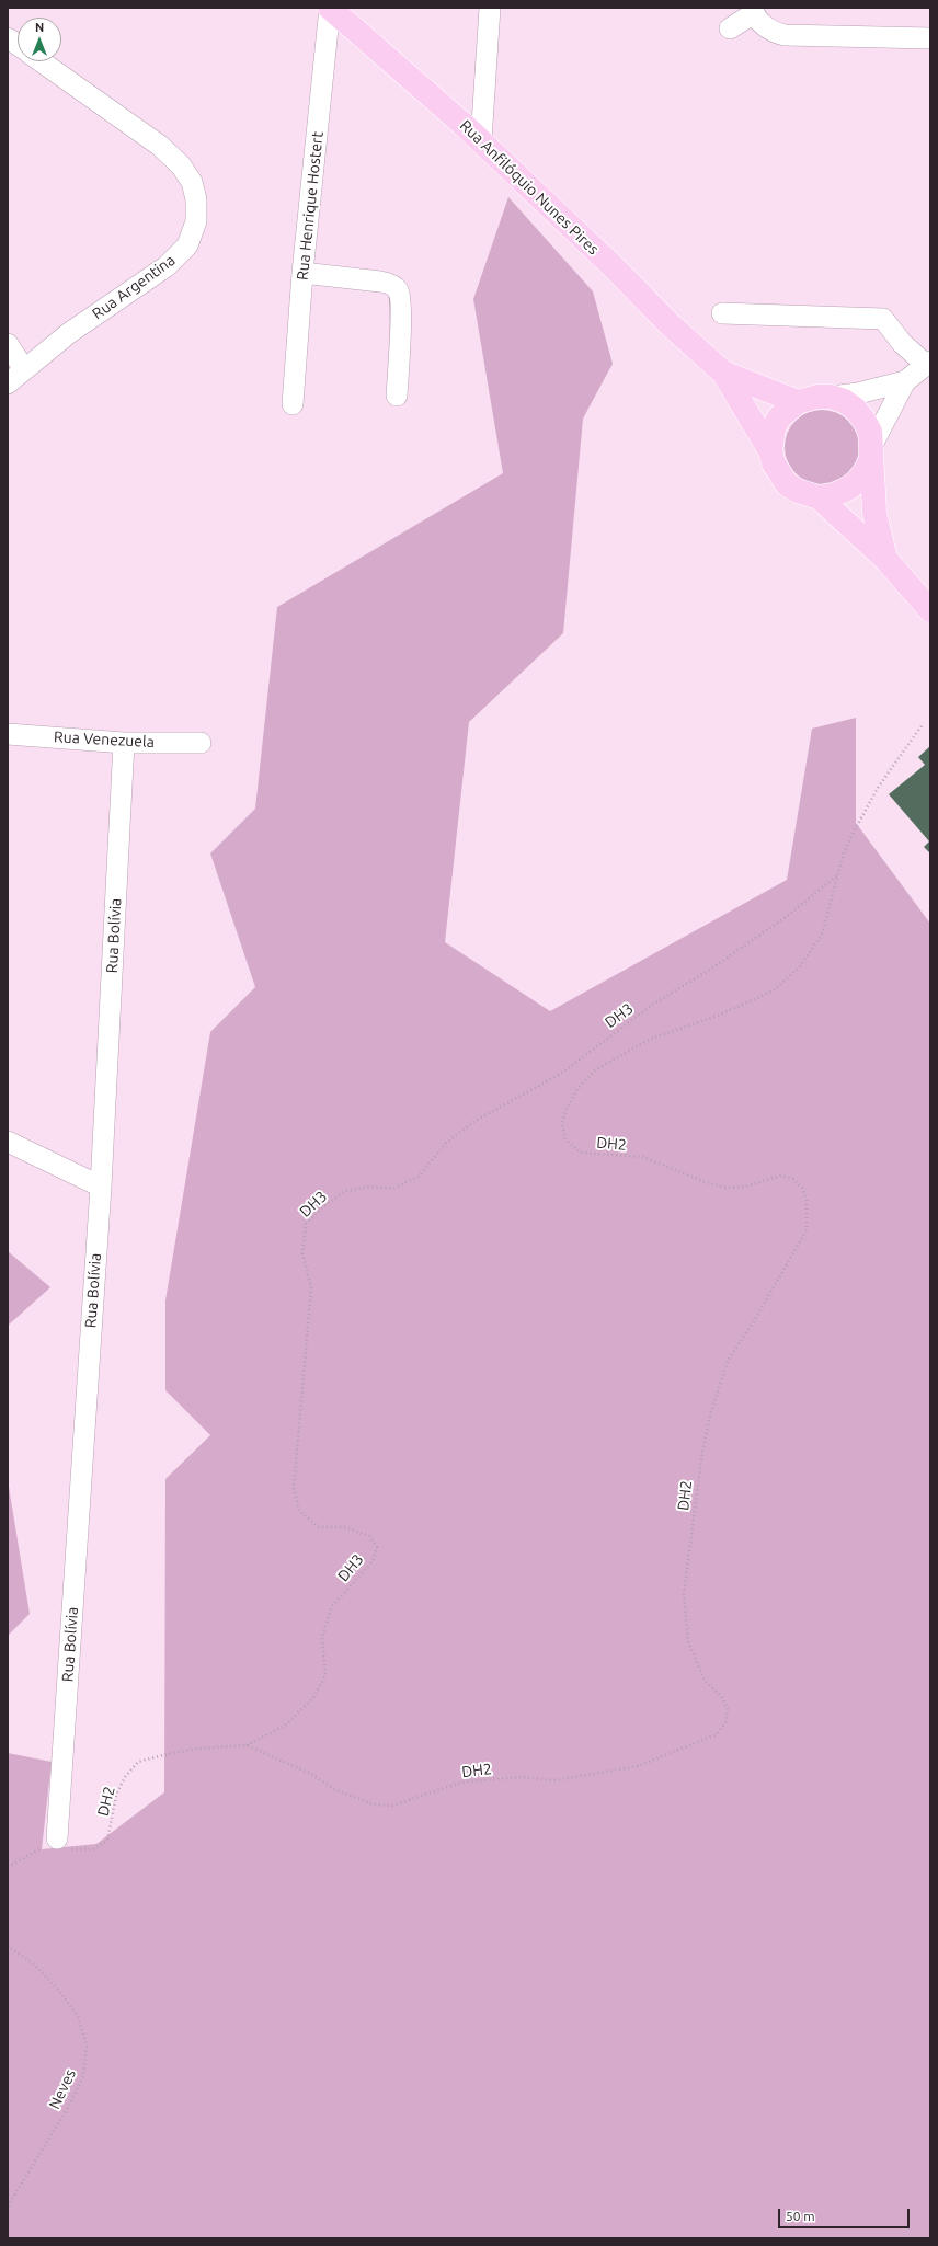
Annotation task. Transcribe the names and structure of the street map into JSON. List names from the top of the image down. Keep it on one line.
{"streets":{"main road":["Rua Anfilóquio Nunes Pires"],"street":["Rua Henrique Hostert","Rua Argentina","Rua Venezuela","Rua Bolívia"],"path":["DH3","DH2","Neves"]},"crossings":[["Rua Anfilóquio Nunes Pires","Rua Henrique Hostert"],["Rua Venezuela","Rua Bolívia"],["Rua Bolívia","DH2"],["DH3","DH2"]],"scale_bar":"50 m","north":"top"}
